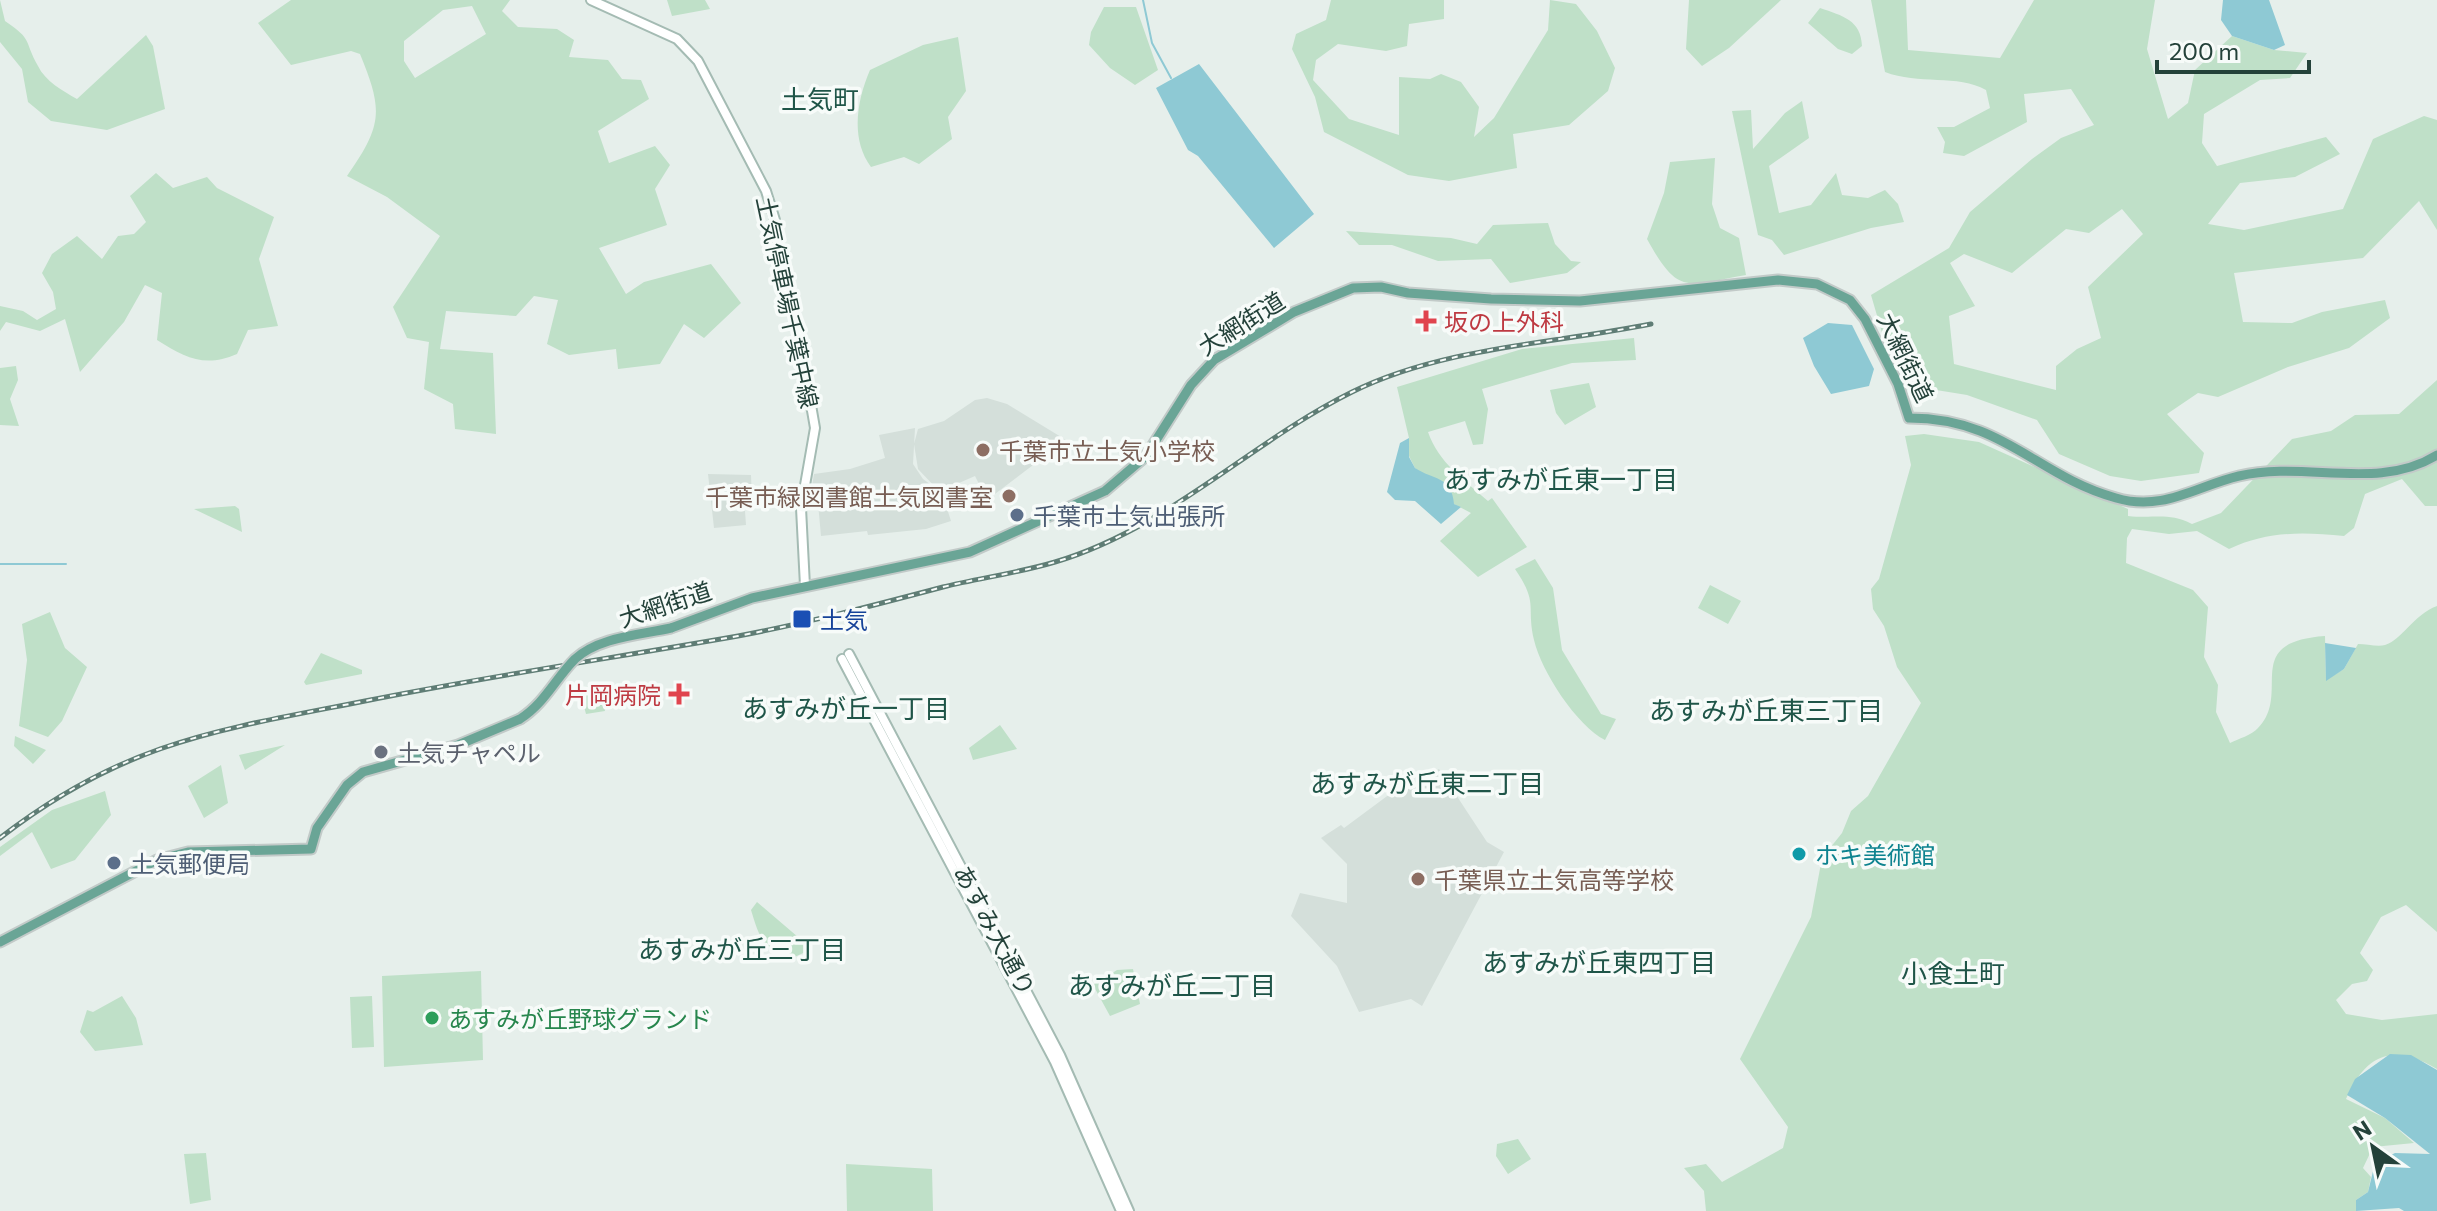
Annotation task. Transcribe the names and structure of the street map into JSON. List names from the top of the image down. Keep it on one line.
{"streets":{"main road":["土気停車場千葉中線","大網街道","あすみ大通り"]},"crossings":[["土気停車場千葉中線","大網街道"]],"districts":["土気町","あすみが丘東一丁目","あすみが丘一丁目","あすみが丘東三丁目","あすみが丘東二丁目","あすみが丘三丁目","あすみが丘東四丁目","小食土町","あすみが丘二丁目"],"places":{"health":["坂の上外科","片岡病院"],"other":["千葉市立土気小学校","千葉市緑図書館土気図書室","千葉市土気出張所","土気チャペル","ホキ美術館","土気郵便局","千葉県立土気高等学校","あすみが丘野球グランド"],"transit":["土気"]},"scale_bar":"200 m","north":"top left"}
